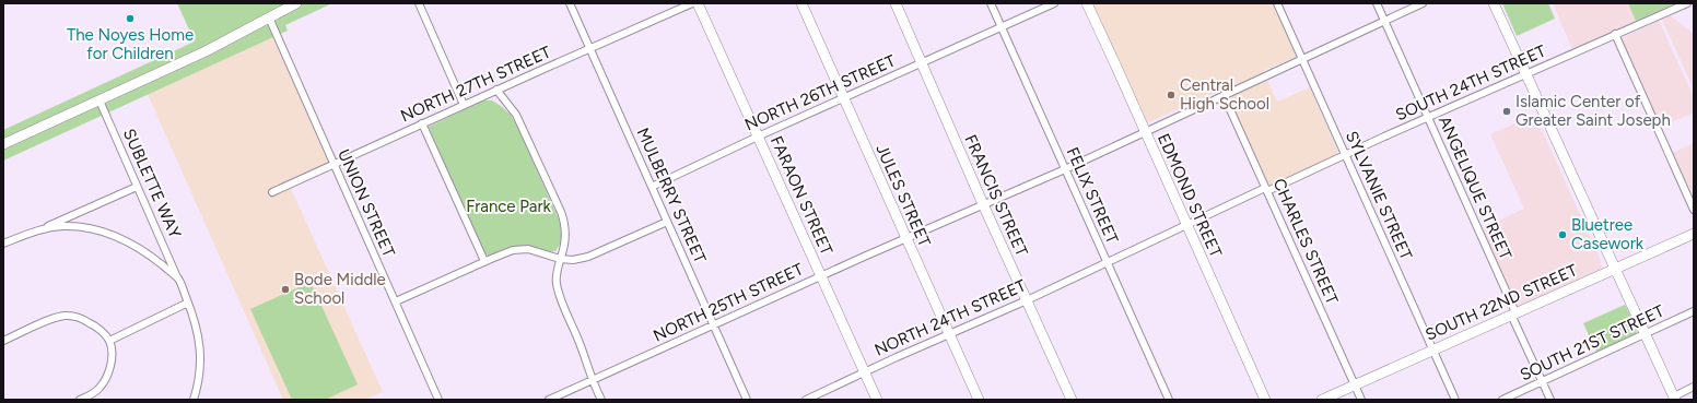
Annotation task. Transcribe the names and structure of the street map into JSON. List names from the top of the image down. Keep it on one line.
{"streets":{"street":["SOUTH 24TH STREET","NORTH 27TH STREET","NORTH 26TH STREET","SUBLETTE WAY","ANGELIQUE STREET","MULBERRY STREET","FARAON STREET","JULES STREET","FRANCIS STREET","FELIX STREET","EDMOND STREET","SYLVANIE STREET","UNION STREET","CHARLES STREET","NORTH 25TH STREET","SOUTH 22ND STREET","NORTH 24TH STREET","SOUTH 21ST STREET"]},"crossings":[["SOUTH 24TH STREET","ANGELIQUE STREET"],["SOUTH 24TH STREET","FELIX STREET"],["SOUTH 24TH STREET","EDMOND STREET"],["SOUTH 24TH STREET","SYLVANIE STREET"],["SOUTH 24TH STREET","CHARLES STREET"],["SOUTH 24TH STREET","NORTH 24TH STREET"],["NORTH 27TH STREET","MULBERRY STREET"],["NORTH 27TH STREET","UNION STREET"],["NORTH 26TH STREET","MULBERRY STREET"],["NORTH 26TH STREET","FARAON STREET"],["NORTH 26TH STREET","JULES STREET"],["NORTH 26TH STREET","FRANCIS STREET"],["NORTH 26TH STREET","FELIX STREET"],["ANGELIQUE STREET","NORTH 25TH STREET"],["ANGELIQUE STREET","SOUTH 22ND STREET"],["ANGELIQUE STREET","SOUTH 21ST STREET"],["MULBERRY STREET","NORTH 25TH STREET"],["FARAON STREET","NORTH 25TH STREET"],["FARAON STREET","NORTH 24TH STREET"],["JULES STREET","NORTH 25TH STREET"],["JULES STREET","NORTH 24TH STREET"],["FRANCIS STREET","NORTH 25TH STREET"],["FRANCIS STREET","NORTH 24TH STREET"],["FELIX STREET","NORTH 25TH STREET"],["FELIX STREET","NORTH 24TH STREET"],["EDMOND STREET","NORTH 25TH STREET"],["SYLVANIE STREET","NORTH 25TH STREET"],["SYLVANIE STREET","SOUTH 22ND STREET"],["CHARLES STREET","NORTH 25TH STREET"],["CHARLES STREET","SOUTH 22ND STREET"]],"parks":["France Park"],"places":["The Noyes Home for Children","Central High School","Islamic Center of Greater Saint Joseph","Bluetree Casework","Bode Middle School"]}
